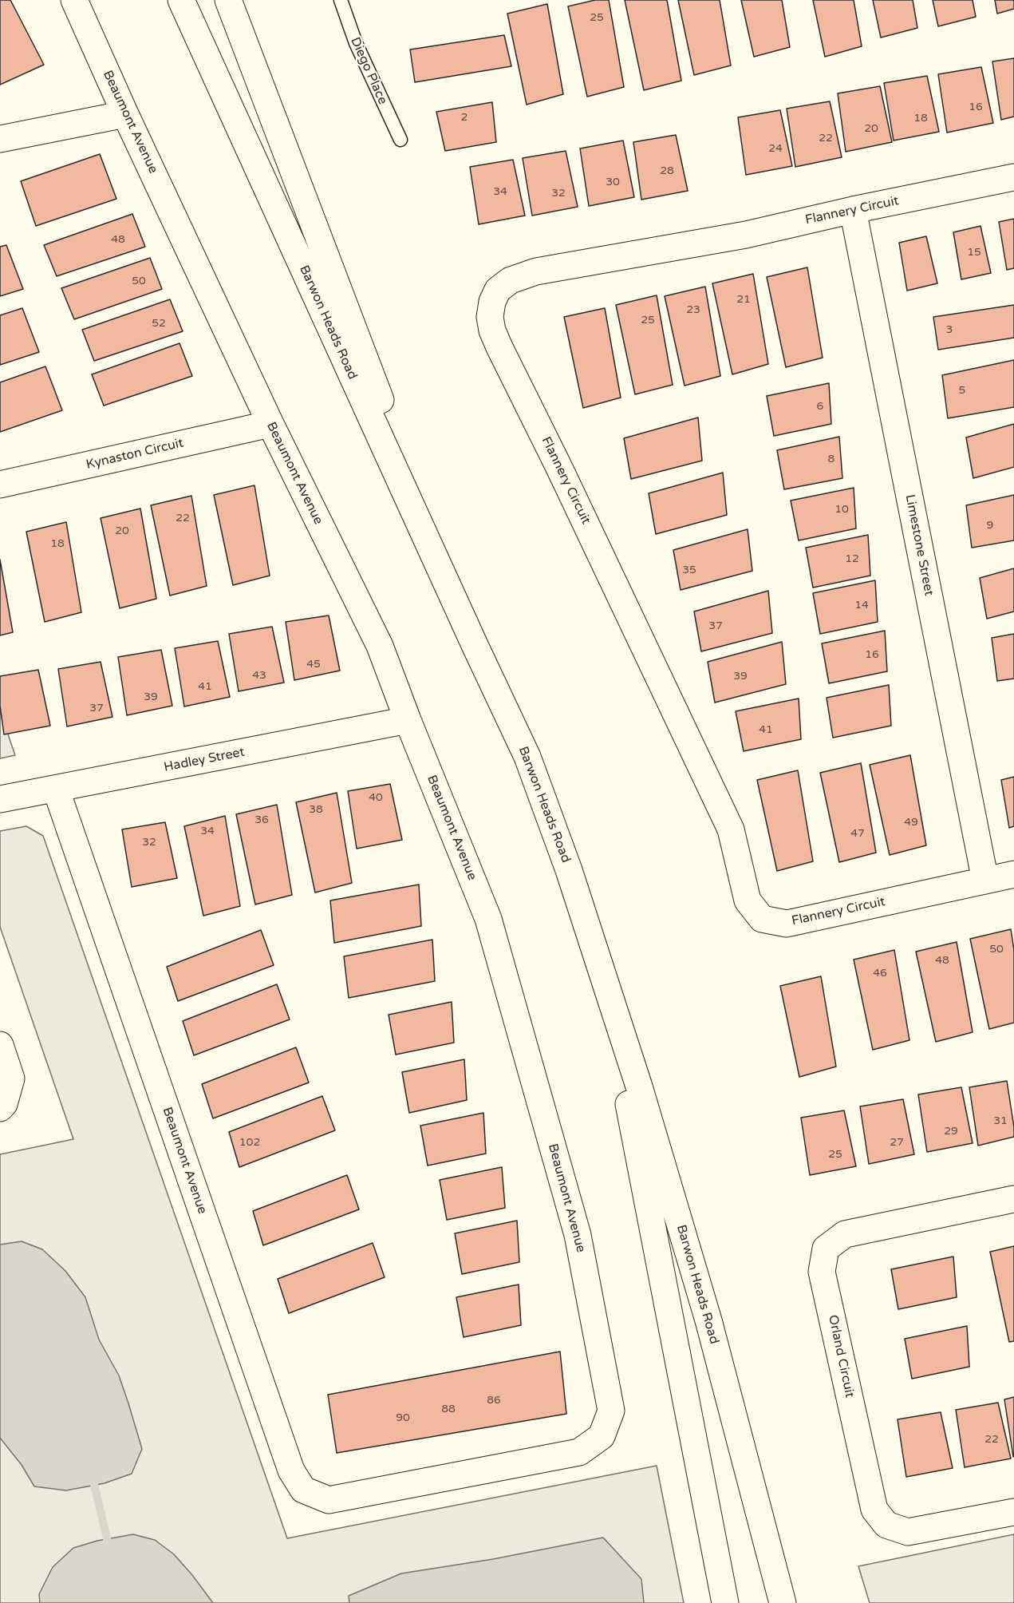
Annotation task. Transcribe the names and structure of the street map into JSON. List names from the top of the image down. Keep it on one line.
{"streets":{"street":["Beaumont Avenue","Flannery Circuit","Barwon Heads Road","Kynaston Circuit","Limestone Street","Hadley Street","Orland Circuit"],"lane":["Diego Place"]},"crossings":[["Beaumont Avenue","Kynaston Circuit"],["Beaumont Avenue","Hadley Street"],["Flannery Circuit","Limestone Street"]],"house_numbers":["25","16","2","18","20","22","24","28","30","34","32","48","15","50","21","23","25","52","3","5","6","8","10","22","9","20","18","12","35","14","37","16","45","43","39","41","39","37","41","40","38","36","49","34","47","32","50","48","46","31","29","102","27","25","86","88","90","22"]}
